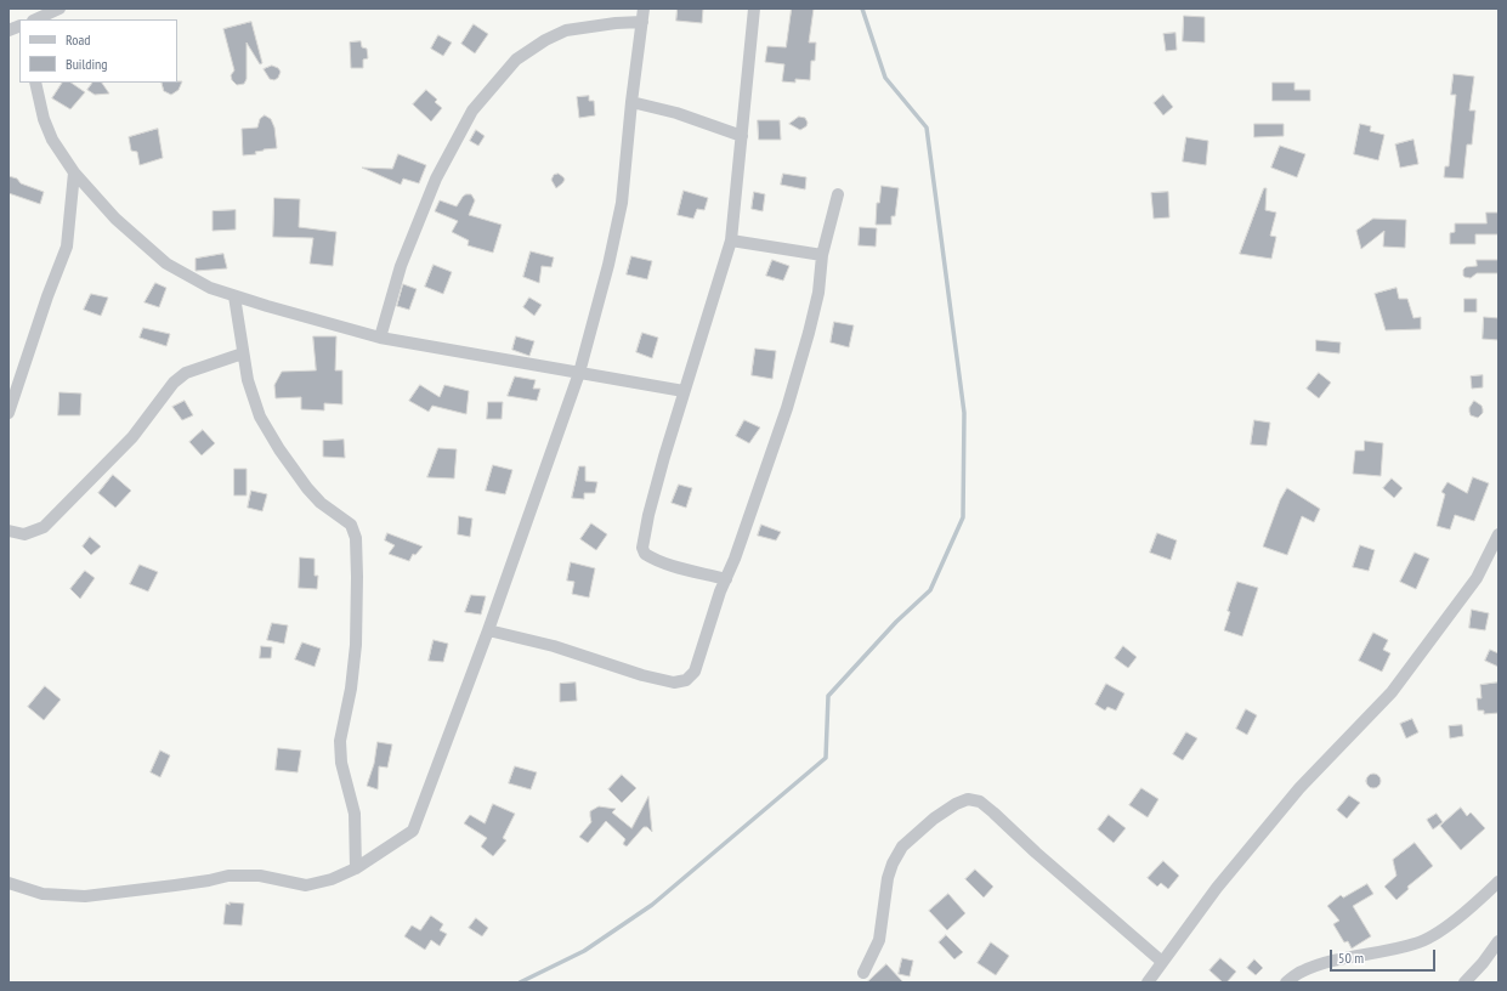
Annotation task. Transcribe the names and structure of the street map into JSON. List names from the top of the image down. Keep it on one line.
{"legend":["Road","Building"],"scale_bar":"50 m"}
